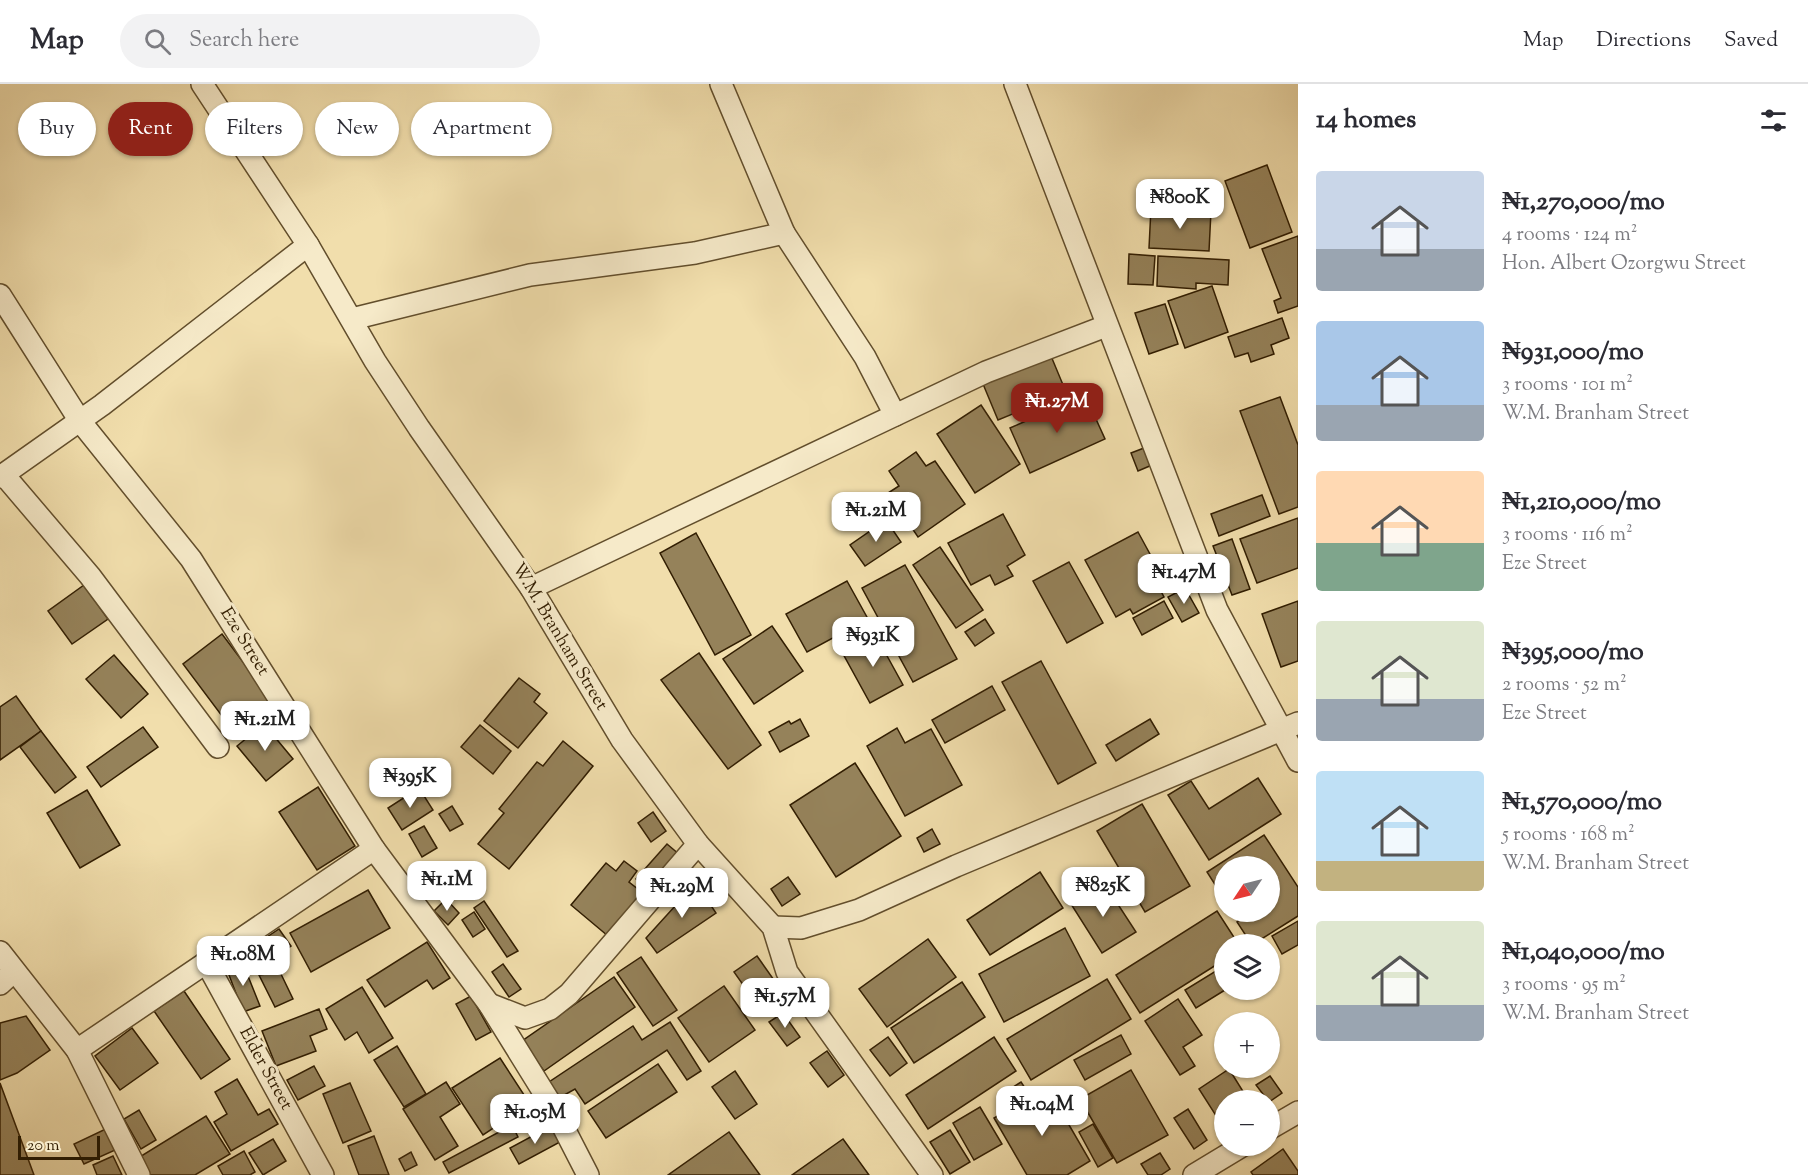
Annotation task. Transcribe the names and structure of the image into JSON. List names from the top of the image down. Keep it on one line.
{"streets":{"street":["W.M. Branham Street","Eze Street","Elder Street"]},"scale_bar":"20 m","north":"bottom left","page":{"header":"Map","search":"Search here","nav":["Map","Directions","Saved"],"heading":"14 homes","chip":["Buy","Rent","Filters","New","Apartment"],"list":[{"name":"₦1,270,000/mo","note":"4 rooms · 124 m² · Hon. Albert Ozorgwu Street"},{"name":"₦931,000/mo","note":"3 rooms · 101 m² · W.M. Branham Street"},{"name":"₦1,210,000/mo","note":"3 rooms · 116 m² · Eze Street"},{"name":"₦395,000/mo","note":"2 rooms · 52 m² · Eze Street"},{"name":"₦1,570,000/mo","note":"5 rooms · 168 m² · W.M. Branham Street"},{"name":"₦1,040,000/mo","note":"3 rooms · 95 m² · W.M. Branham Street"}],"price":["₦800K","₦1.27M","₦1.21M","₦1.47M","₦931K","₦1.21M","₦395K","₦1.1M","₦825K","₦1.29M","₦1.08M","₦1.57M","₦1.04M","₦1.05M"],"map_buttons":["+","−"],"scale":"20 m"}}
